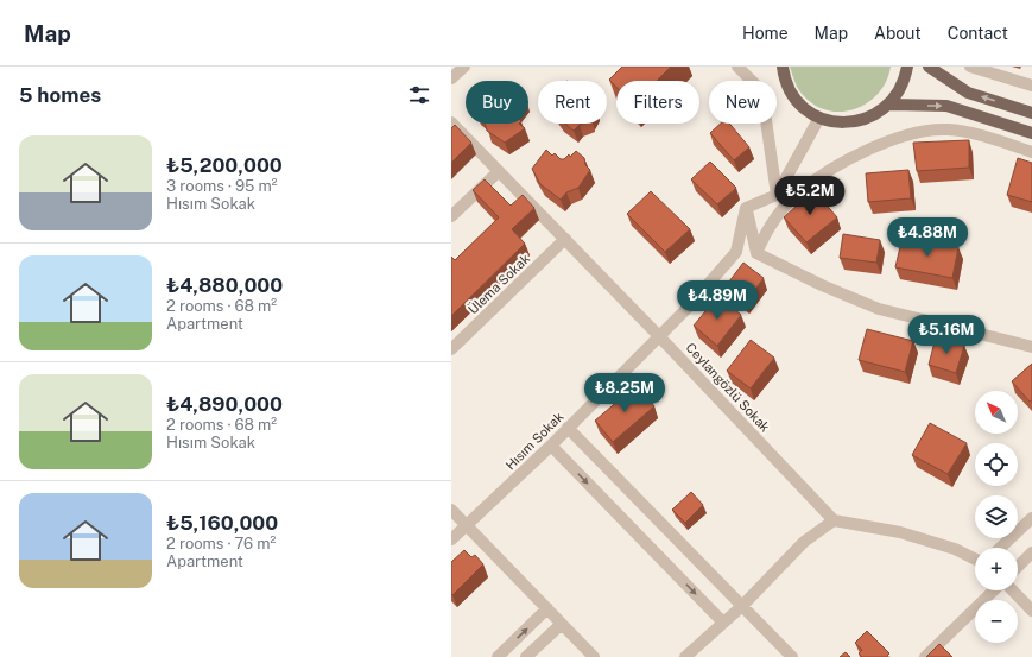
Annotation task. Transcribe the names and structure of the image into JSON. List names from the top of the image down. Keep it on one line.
{"streets":{"street":["Ülema Sokak","Ceylangözlü Sokak","Hısım Sokak"]},"crossings":[["Ülema Sokak","Ceylangözlü Sokak"],["Ceylangözlü Sokak","Hısım Sokak"]],"north":"top left","page":{"header":"Map","nav":["Home","Map","About","Contact"],"heading":"5 homes","chip":["Buy","Rent","Filters","New"],"list":[{"name":"₺5,200,000","note":"3 rooms · 95 m² · Hısım Sokak"},{"name":"₺4,880,000","note":"2 rooms · 68 m² · Apartment"},{"name":"₺4,890,000","note":"2 rooms · 68 m² · Hısım Sokak"},{"name":"₺5,160,000","note":"2 rooms · 76 m² · Apartment"}],"price":["₺5.2M","₺4.88M","₺4.89M","₺5.16M","₺8.25M"],"map_buttons":["+","−"]}}
